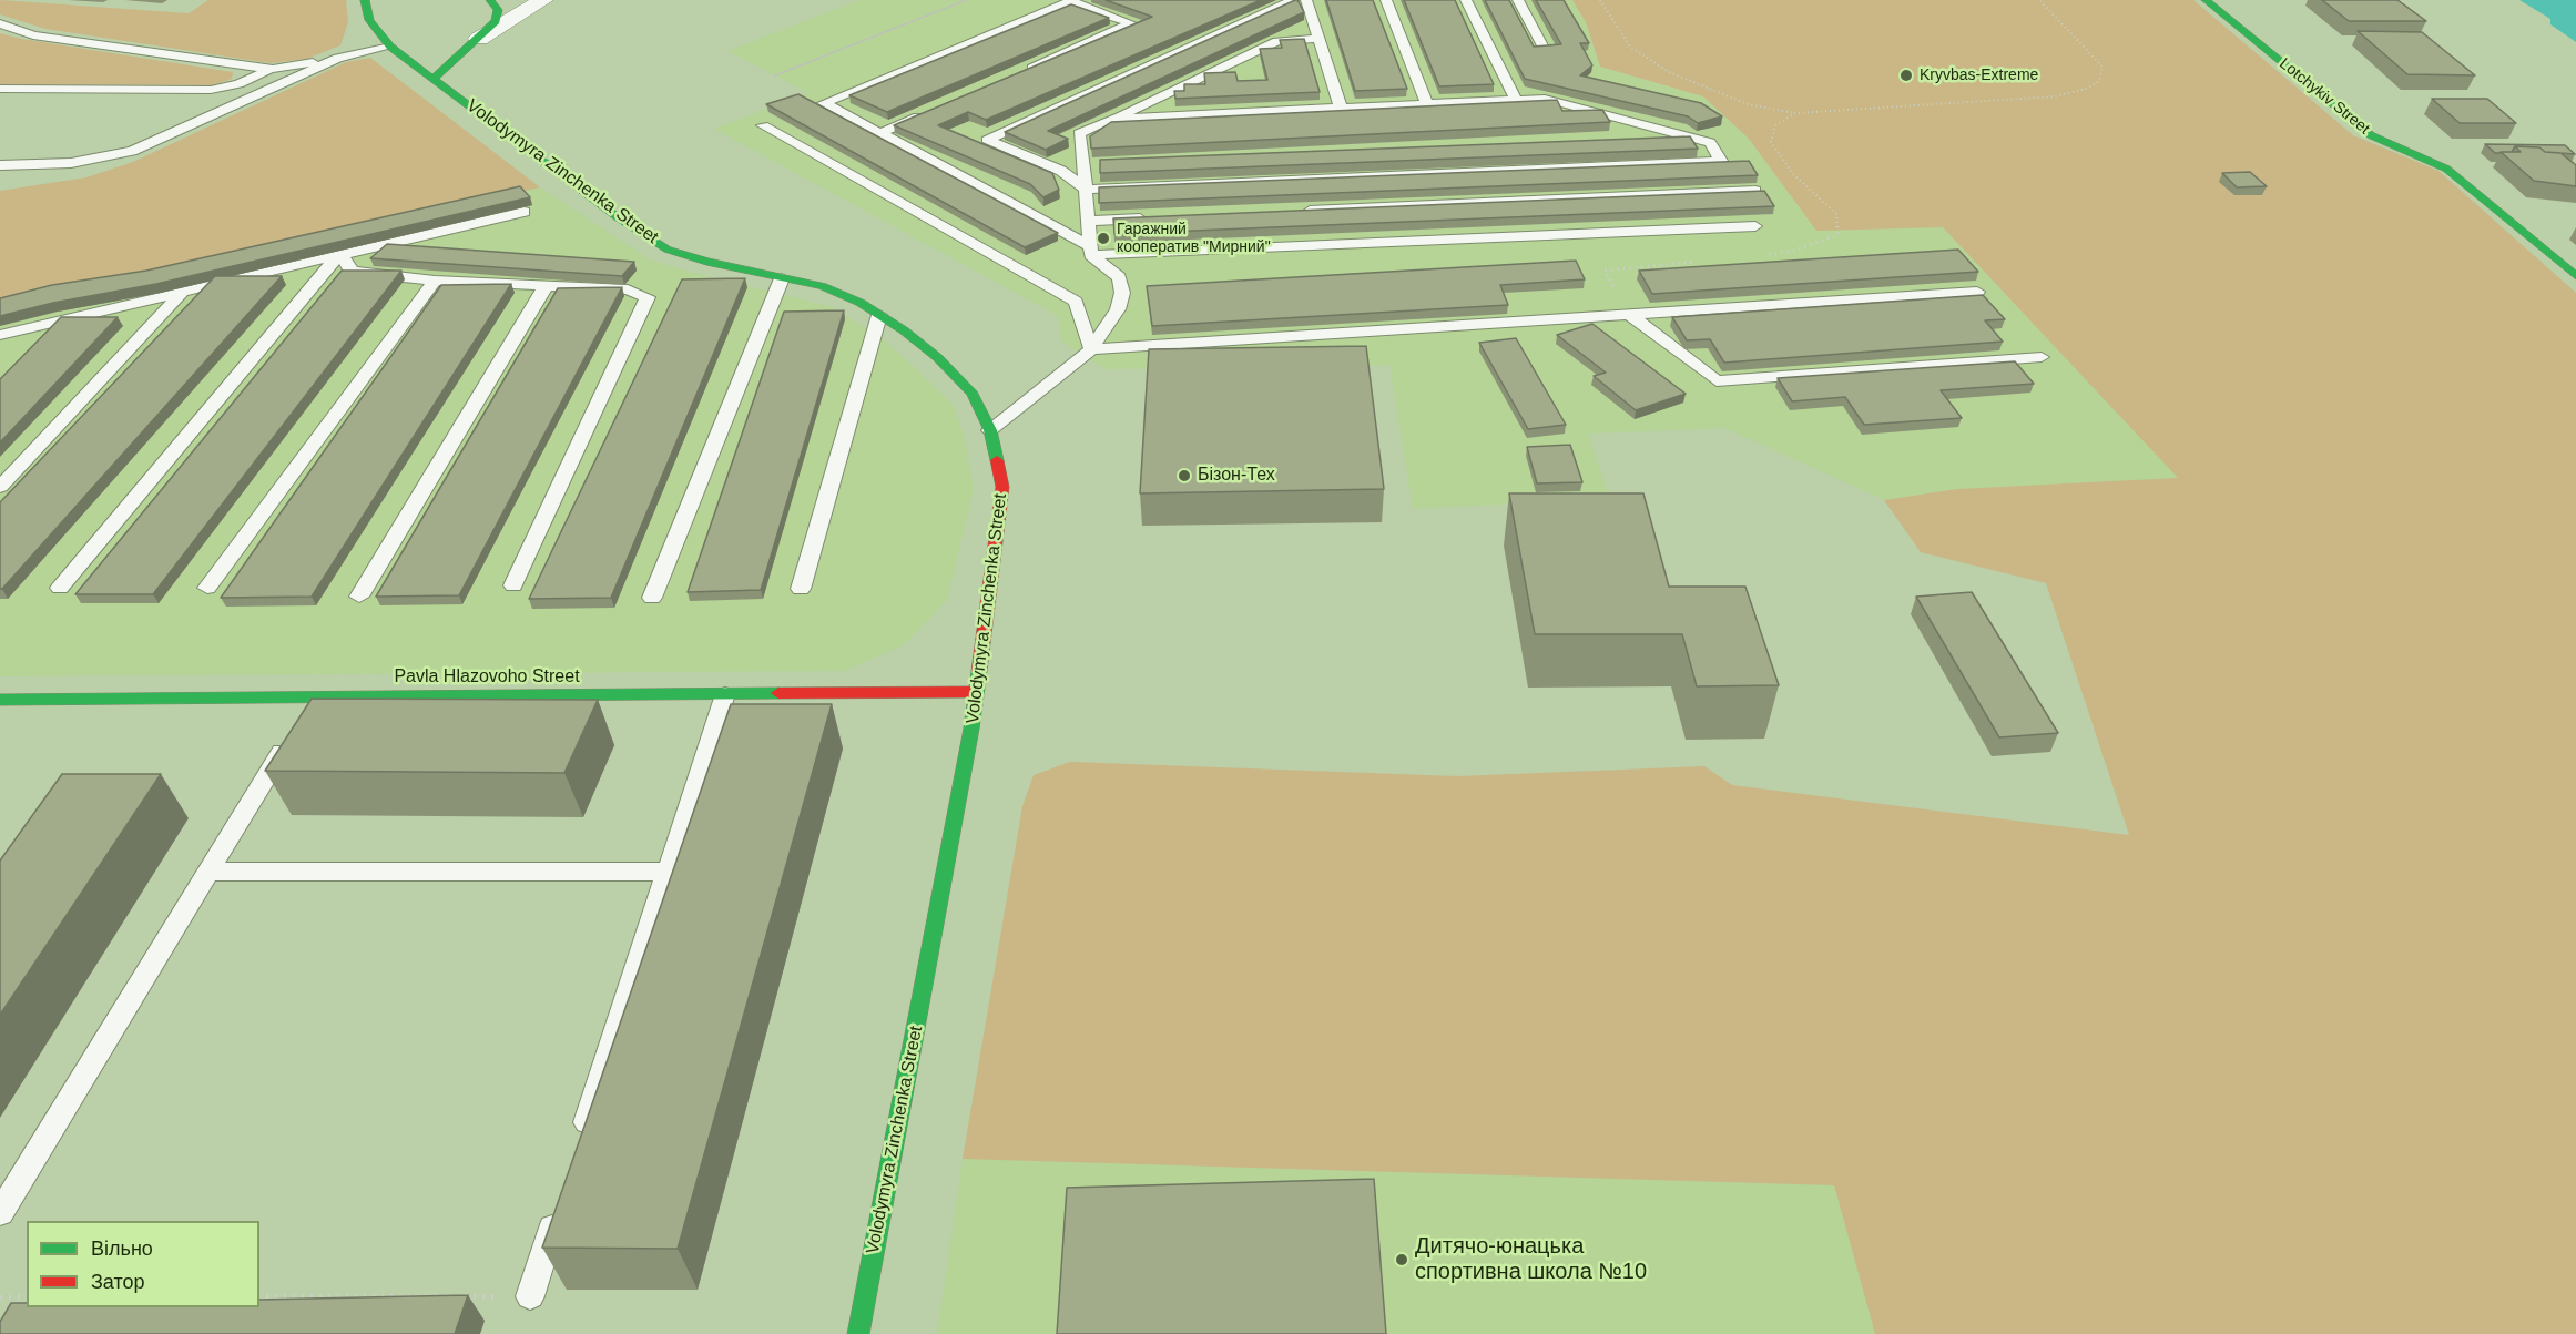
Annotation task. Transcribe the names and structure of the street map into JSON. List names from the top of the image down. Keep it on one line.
{"streets":{"main road":["Lotchykiv Street","Volodymyra Zinchenka Street","Pavla Hlazovoho Street"]},"crossings":[["Volodymyra Zinchenka Street","Pavla Hlazovoho Street"]],"places":["Kryvbas-Extreme","Гаражний кооператив \"Мирний\"","Бізон-Тех","Дитячо-юнацька спортивна школа №10"],"legend":["Вільно","Затор"]}
